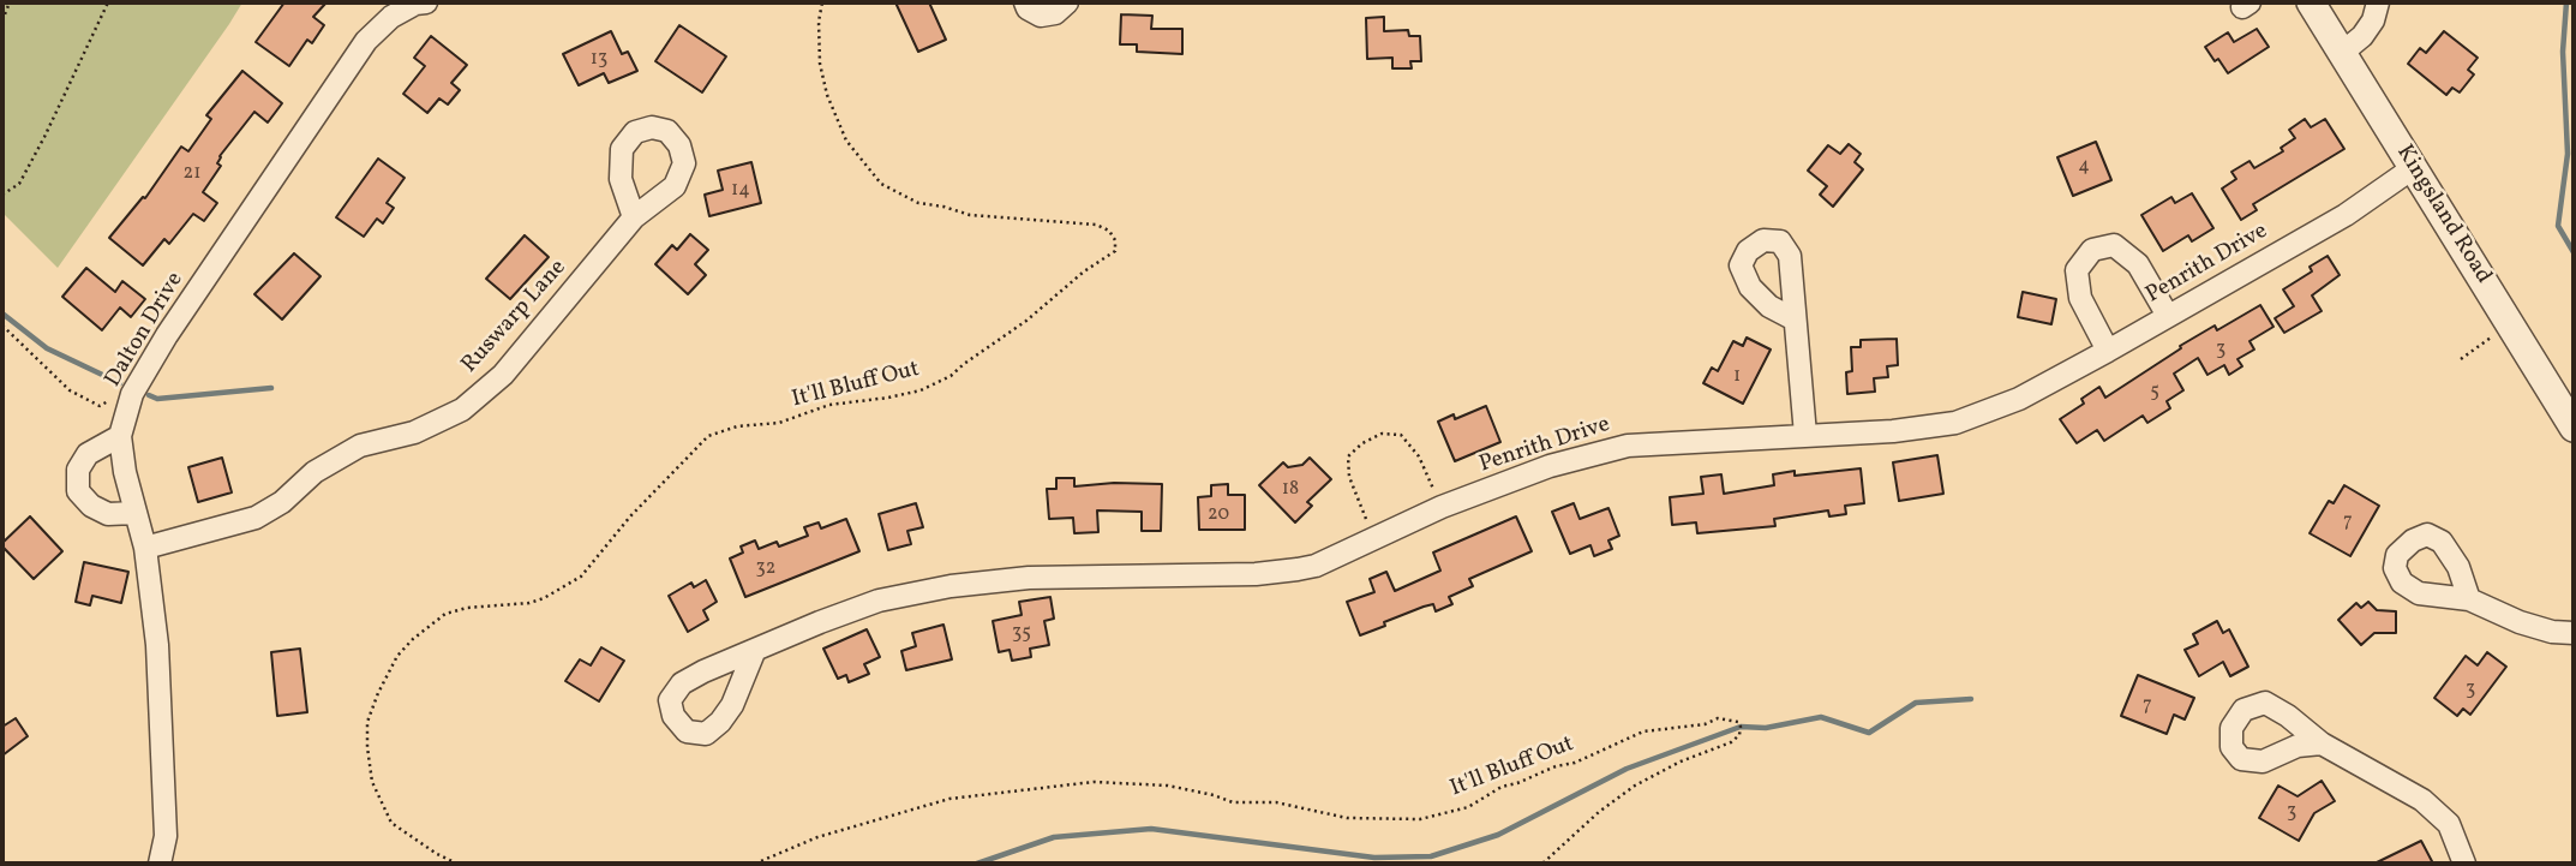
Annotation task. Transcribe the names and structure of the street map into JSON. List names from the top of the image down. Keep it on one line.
{"streets":{"street":["Kingsland Road","Penrith Drive","Ruswarp Lane","Dalton Drive"],"path":["It'll Bluff Out"]},"crossings":[["Kingsland Road","Penrith Drive"],["Ruswarp Lane","Dalton Drive"]],"house_numbers":["13","4","21","14","3","1","5","18","20","7","32","35","3","7","3"]}
